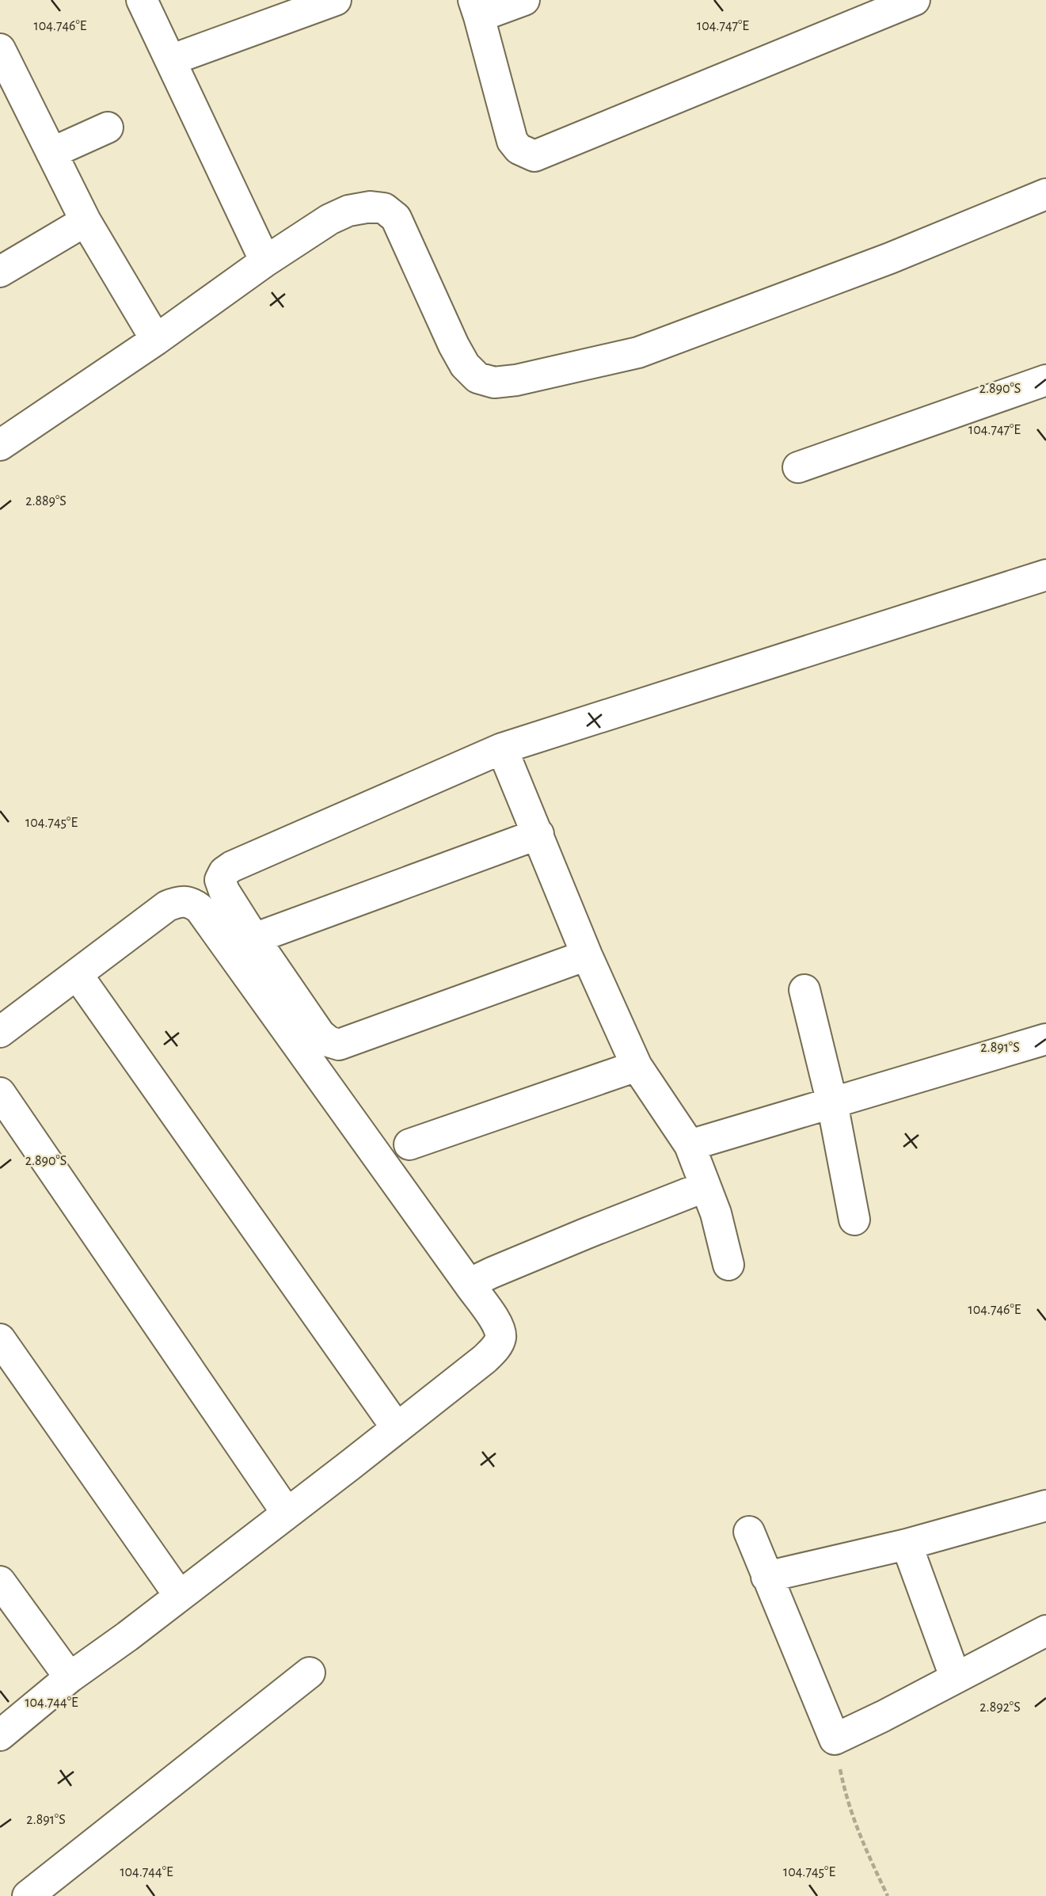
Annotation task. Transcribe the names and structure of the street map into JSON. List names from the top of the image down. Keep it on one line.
{"coordinates":["104.746°E","104.747°E","2.890°S","2.889°S","104.745°E","2.891°S","104.744°E","2.892°S"]}
